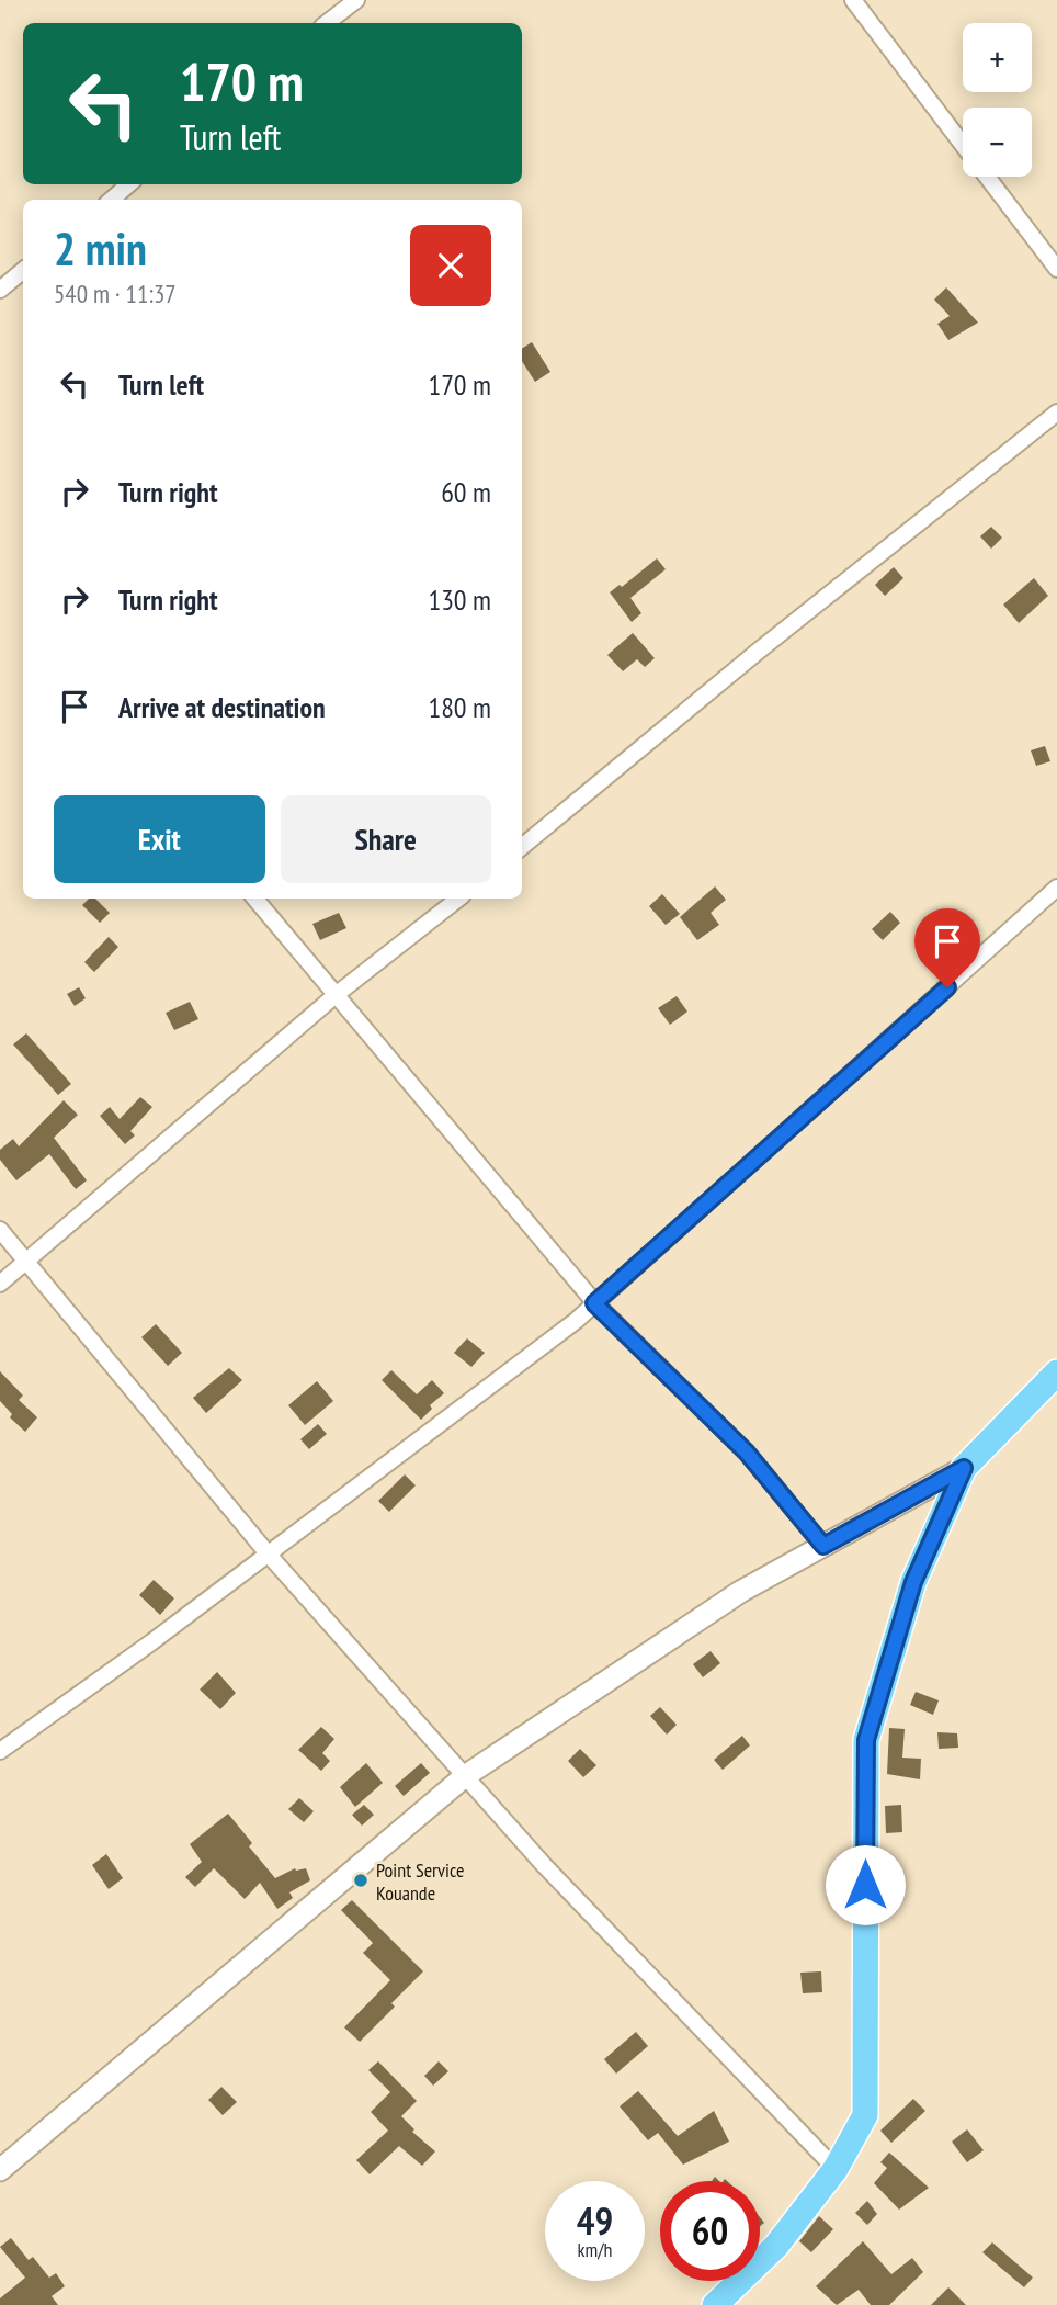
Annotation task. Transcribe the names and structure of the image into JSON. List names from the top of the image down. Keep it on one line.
{"places":["Point Service Kouande"],"page":{"map_buttons":["+","−"],"turn":["170 m","Turn left"],"heading":["2 min","540 m · 11:37"],"list":[{"name":"Turn left","value":"170 m"},{"name":"Turn right","value":"60 m"},{"name":"Turn right","value":"130 m"},{"name":"Arrive at destination","value":"180 m"}],"buttons":["Exit","Share"],"speed":"49 km/h","limit":"60"}}
